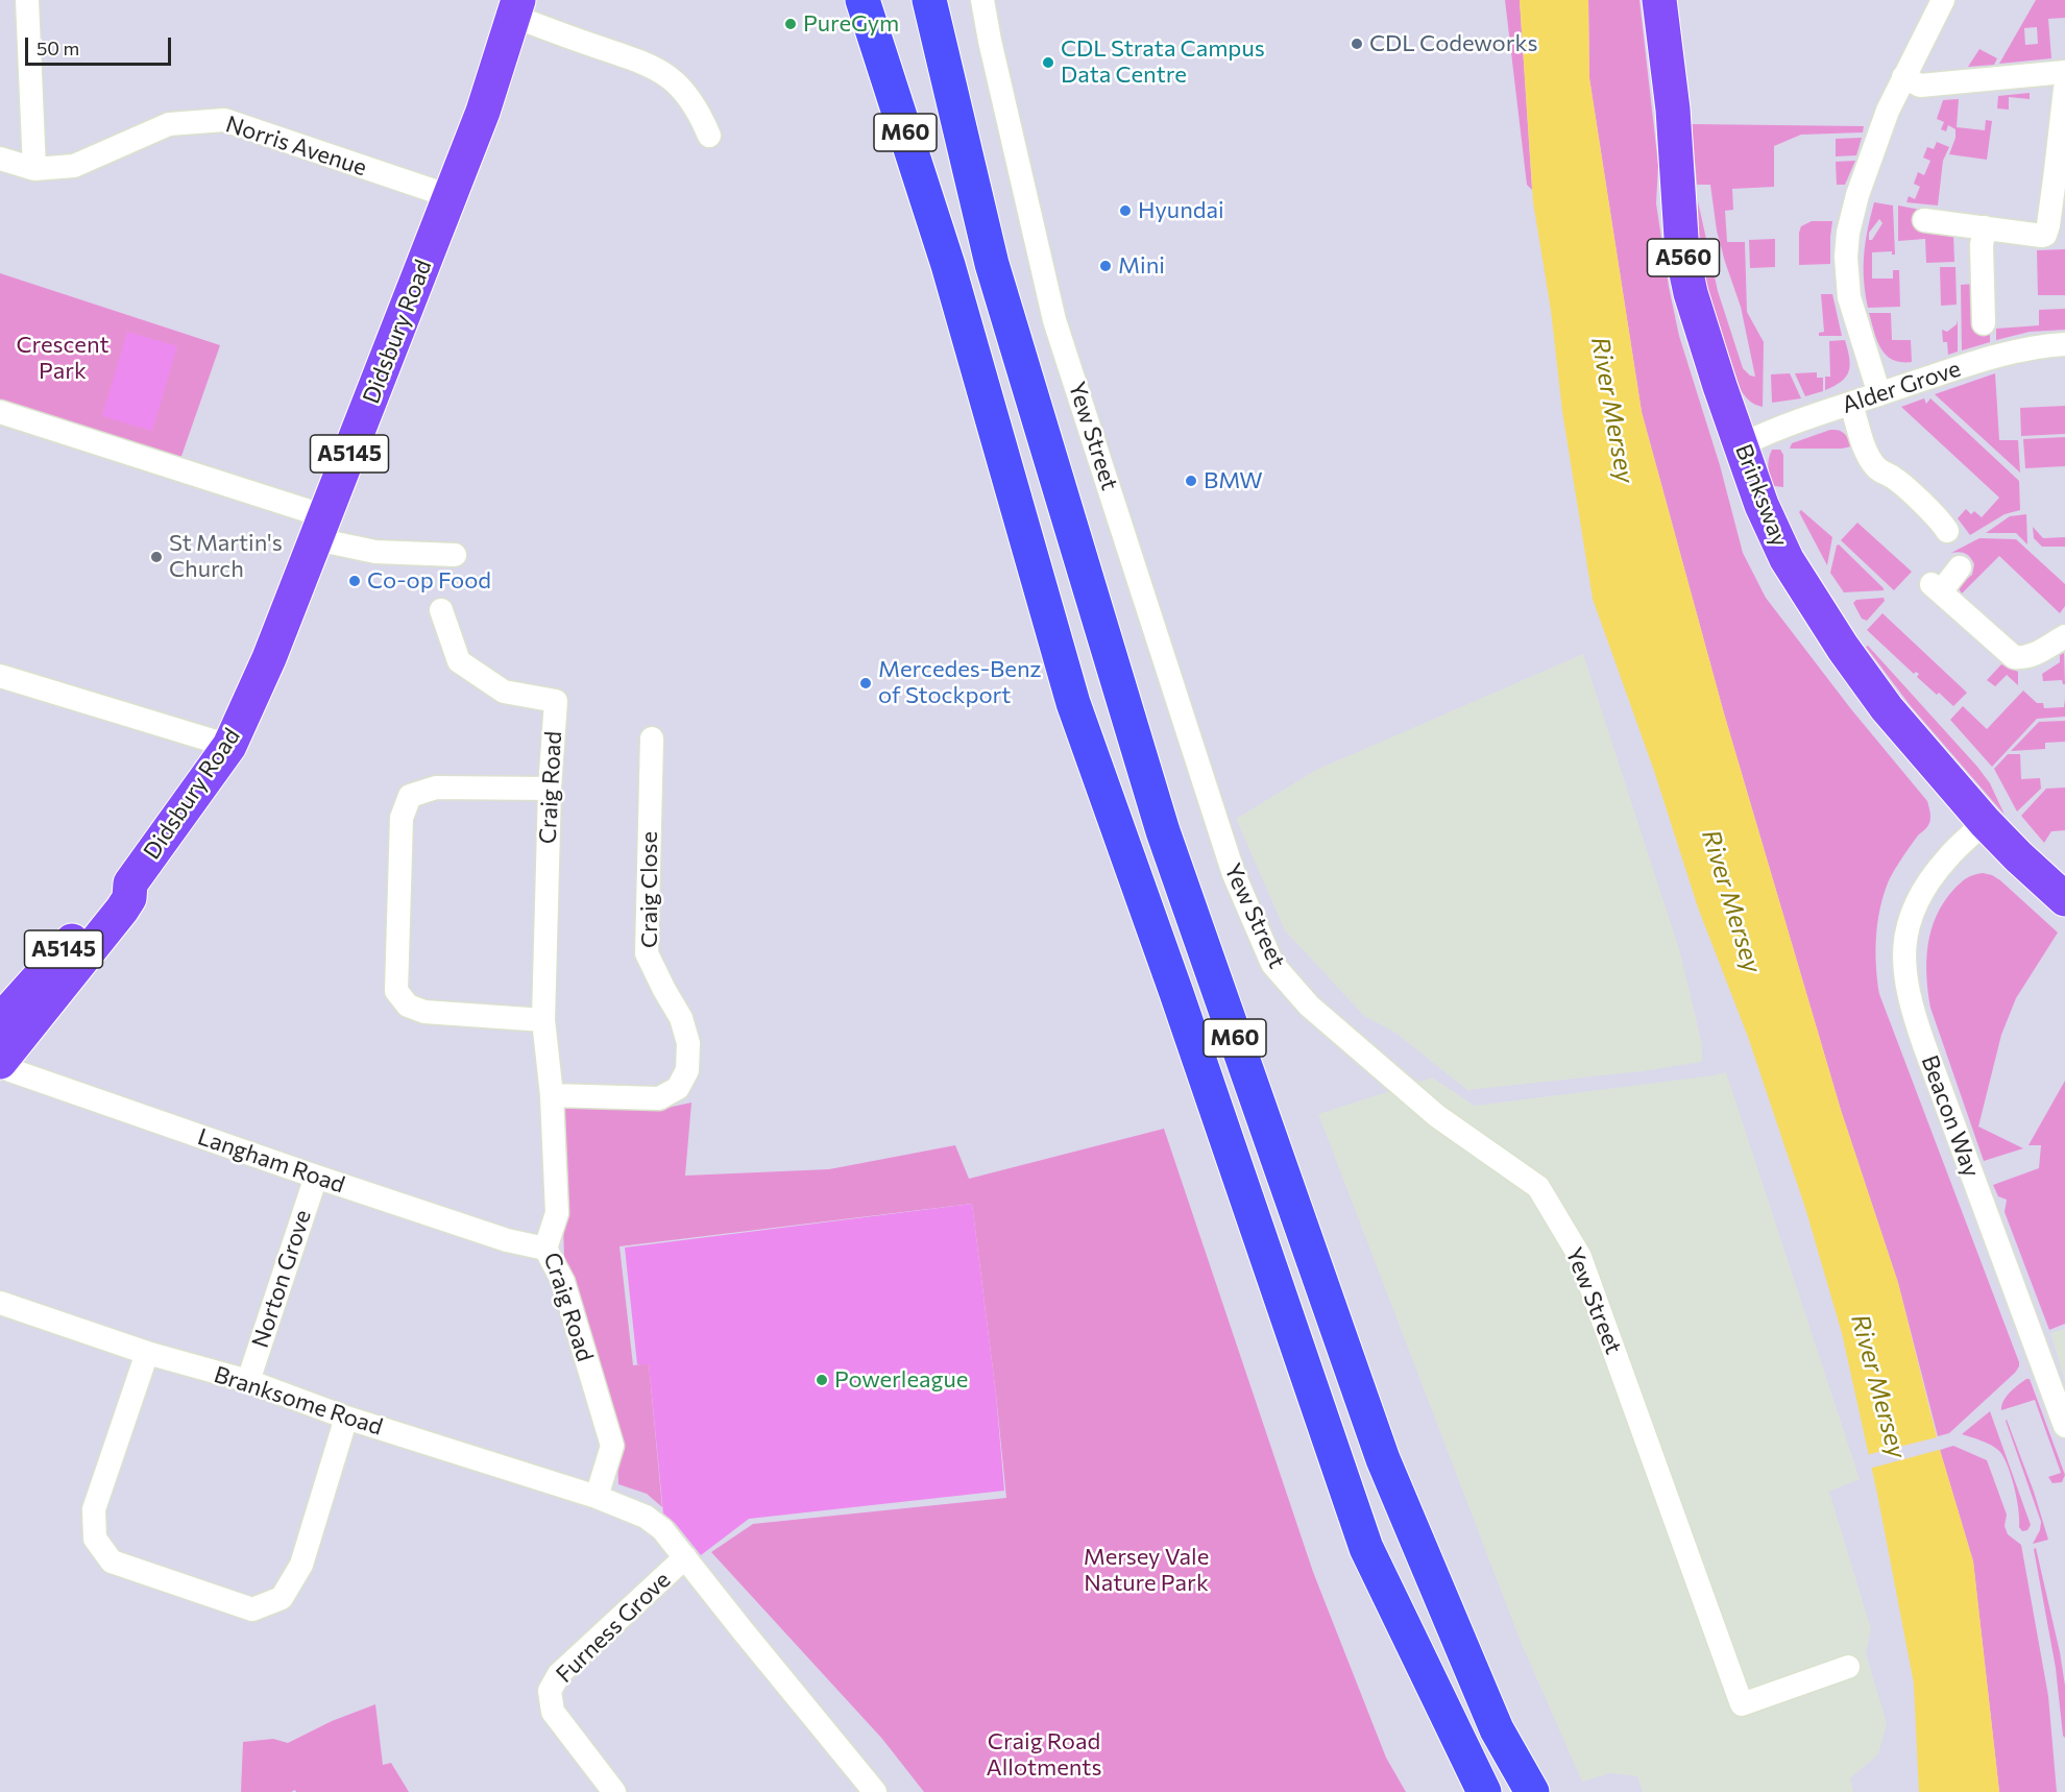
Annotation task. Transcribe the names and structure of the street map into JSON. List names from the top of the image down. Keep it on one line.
{"streets":{"highway":["M60"],"main road":["A560","Didsbury Road","A5145","Brinksway"],"street":["Norris Avenue","Alder Grove","Yew Street","Craig Road","Craig Close","Beacon Way","Langham Road","Norton Grove","Branksome Road","Furness Grove"]},"crossings":[["Norris Avenue","Didsbury Road"],["Didsbury Road","Langham Road"],["Alder Grove","Brinksway"],["Brinksway","Beacon Way"],["Craig Road","Craig Close"],["Craig Road","Langham Road"],["Craig Road","Branksome Road"],["Langham Road","Norton Grove"],["Norton Grove","Branksome Road"]],"water":["River Mersey"],"parks":["Crescent Park","Mersey Vale Nature Park","Craig Road Allotments"],"places":["PureGym","CDL Codeworks","CDL Strata Campus Data Centre","Hyundai","Mini","BMW","St Martin's Church","Co-op Food","Mercedes-Benz of Stockport","Powerleague"],"scale_bar":"50 m"}
